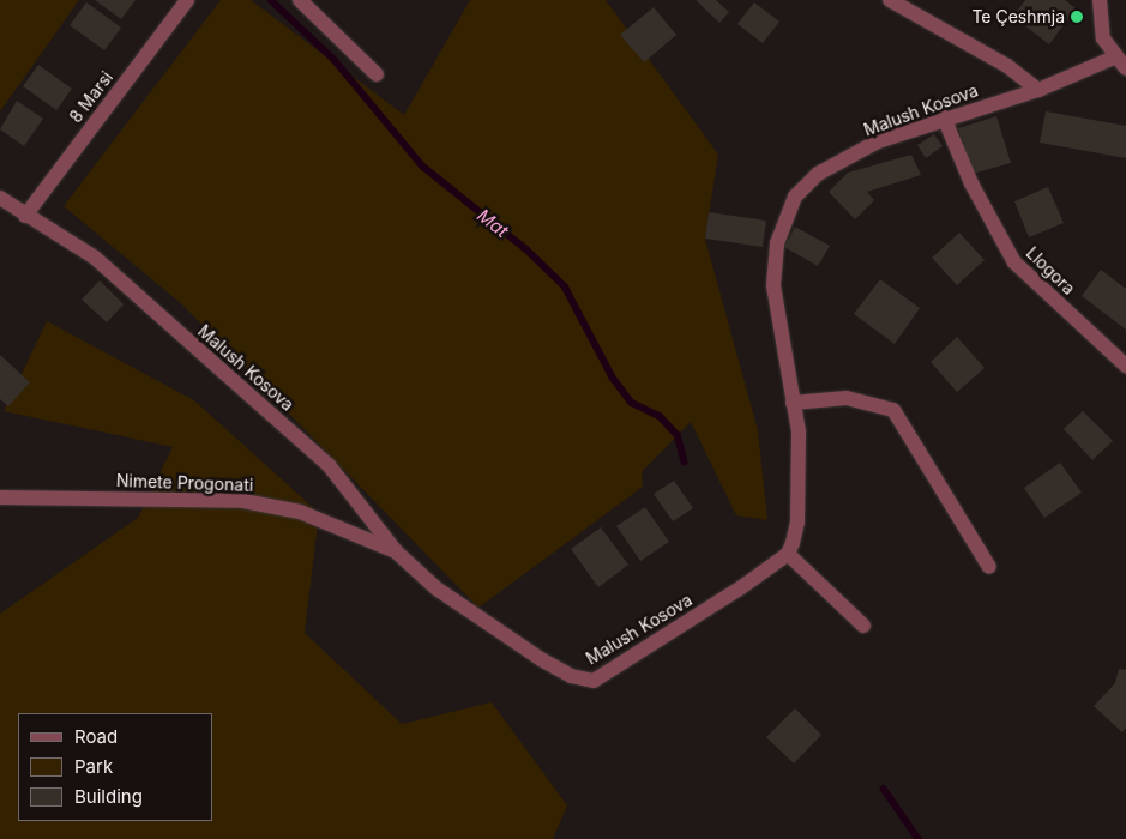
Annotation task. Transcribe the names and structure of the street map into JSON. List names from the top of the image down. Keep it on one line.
{"streets":{"street":["8 Marsi","Malush Kosova","Llogora","Nimete Progonati"]},"crossings":[["8 Marsi","Malush Kosova"],["Malush Kosova","Llogora"],["Malush Kosova","Nimete Progonati"]],"water":["Mat"],"places":["Te Çeshmja"],"legend":["Road","Park","Building"]}
